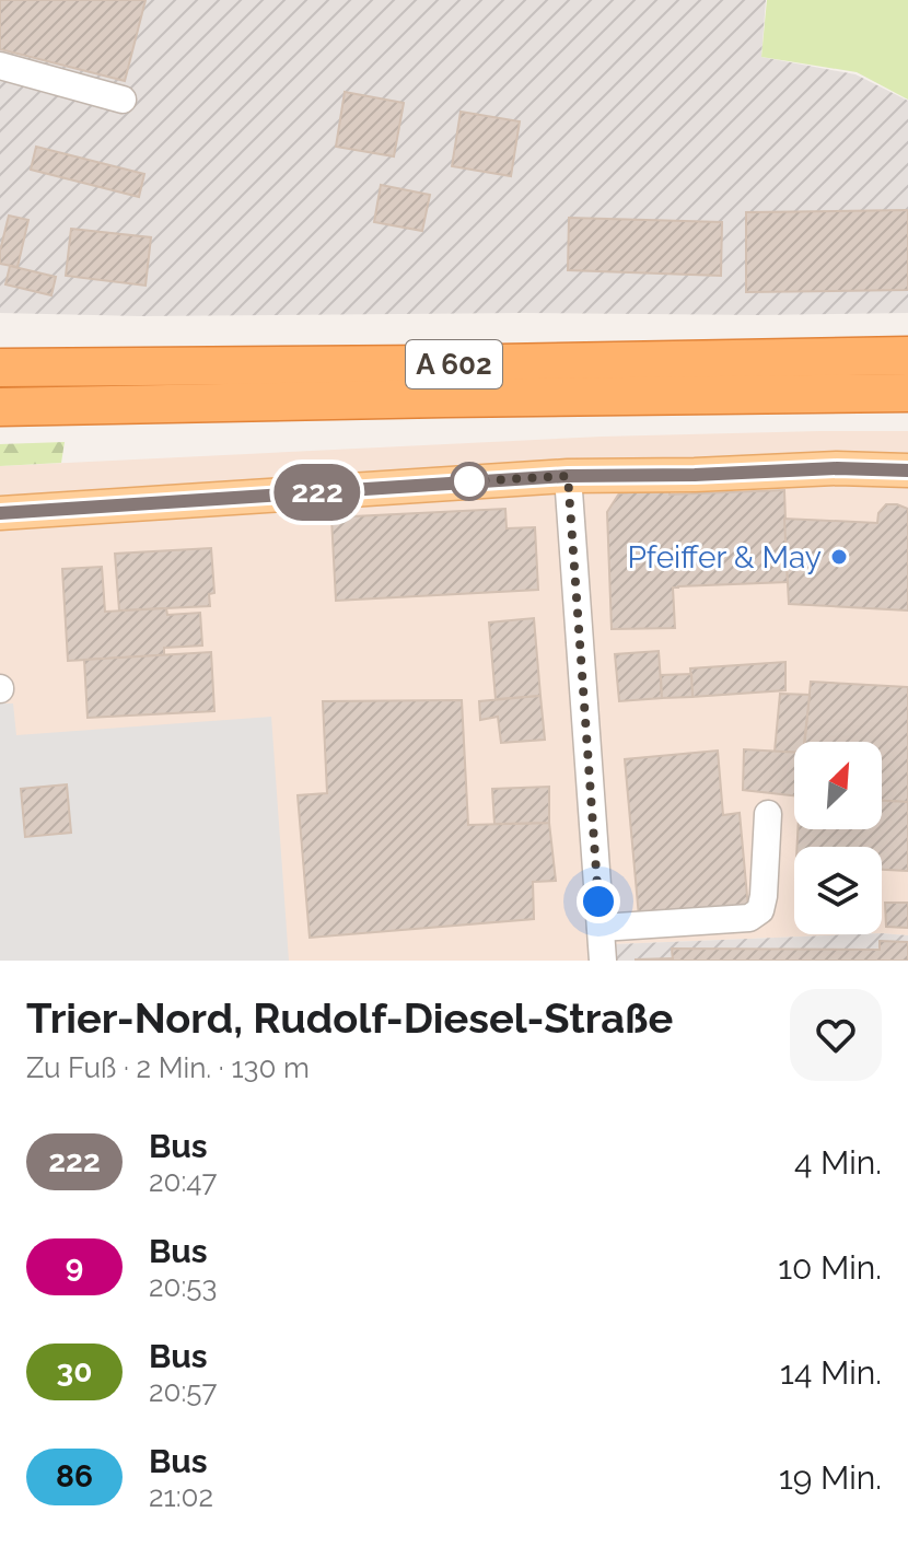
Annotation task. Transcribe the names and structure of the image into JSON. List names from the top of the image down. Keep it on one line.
{"streets":{"highway":["A 602"]},"places":["Pfeiffer & May"],"lines":["bus line 222"],"north":"top right","page":{"on_map":"222","heading":["Trier-Nord, Rudolf-Diesel-Straße","Zu Fuß · 2 Min. · 130 m"],"list":[{"mark":"222","name":"Bus","note":"20:47","value":"4 Min."},{"mark":"9","name":"Bus","note":"20:53","value":"10 Min."},{"mark":"30","name":"Bus","note":"20:57","value":"14 Min."},{"mark":"86","name":"Bus","note":"21:02","value":"19 Min."}]}}
